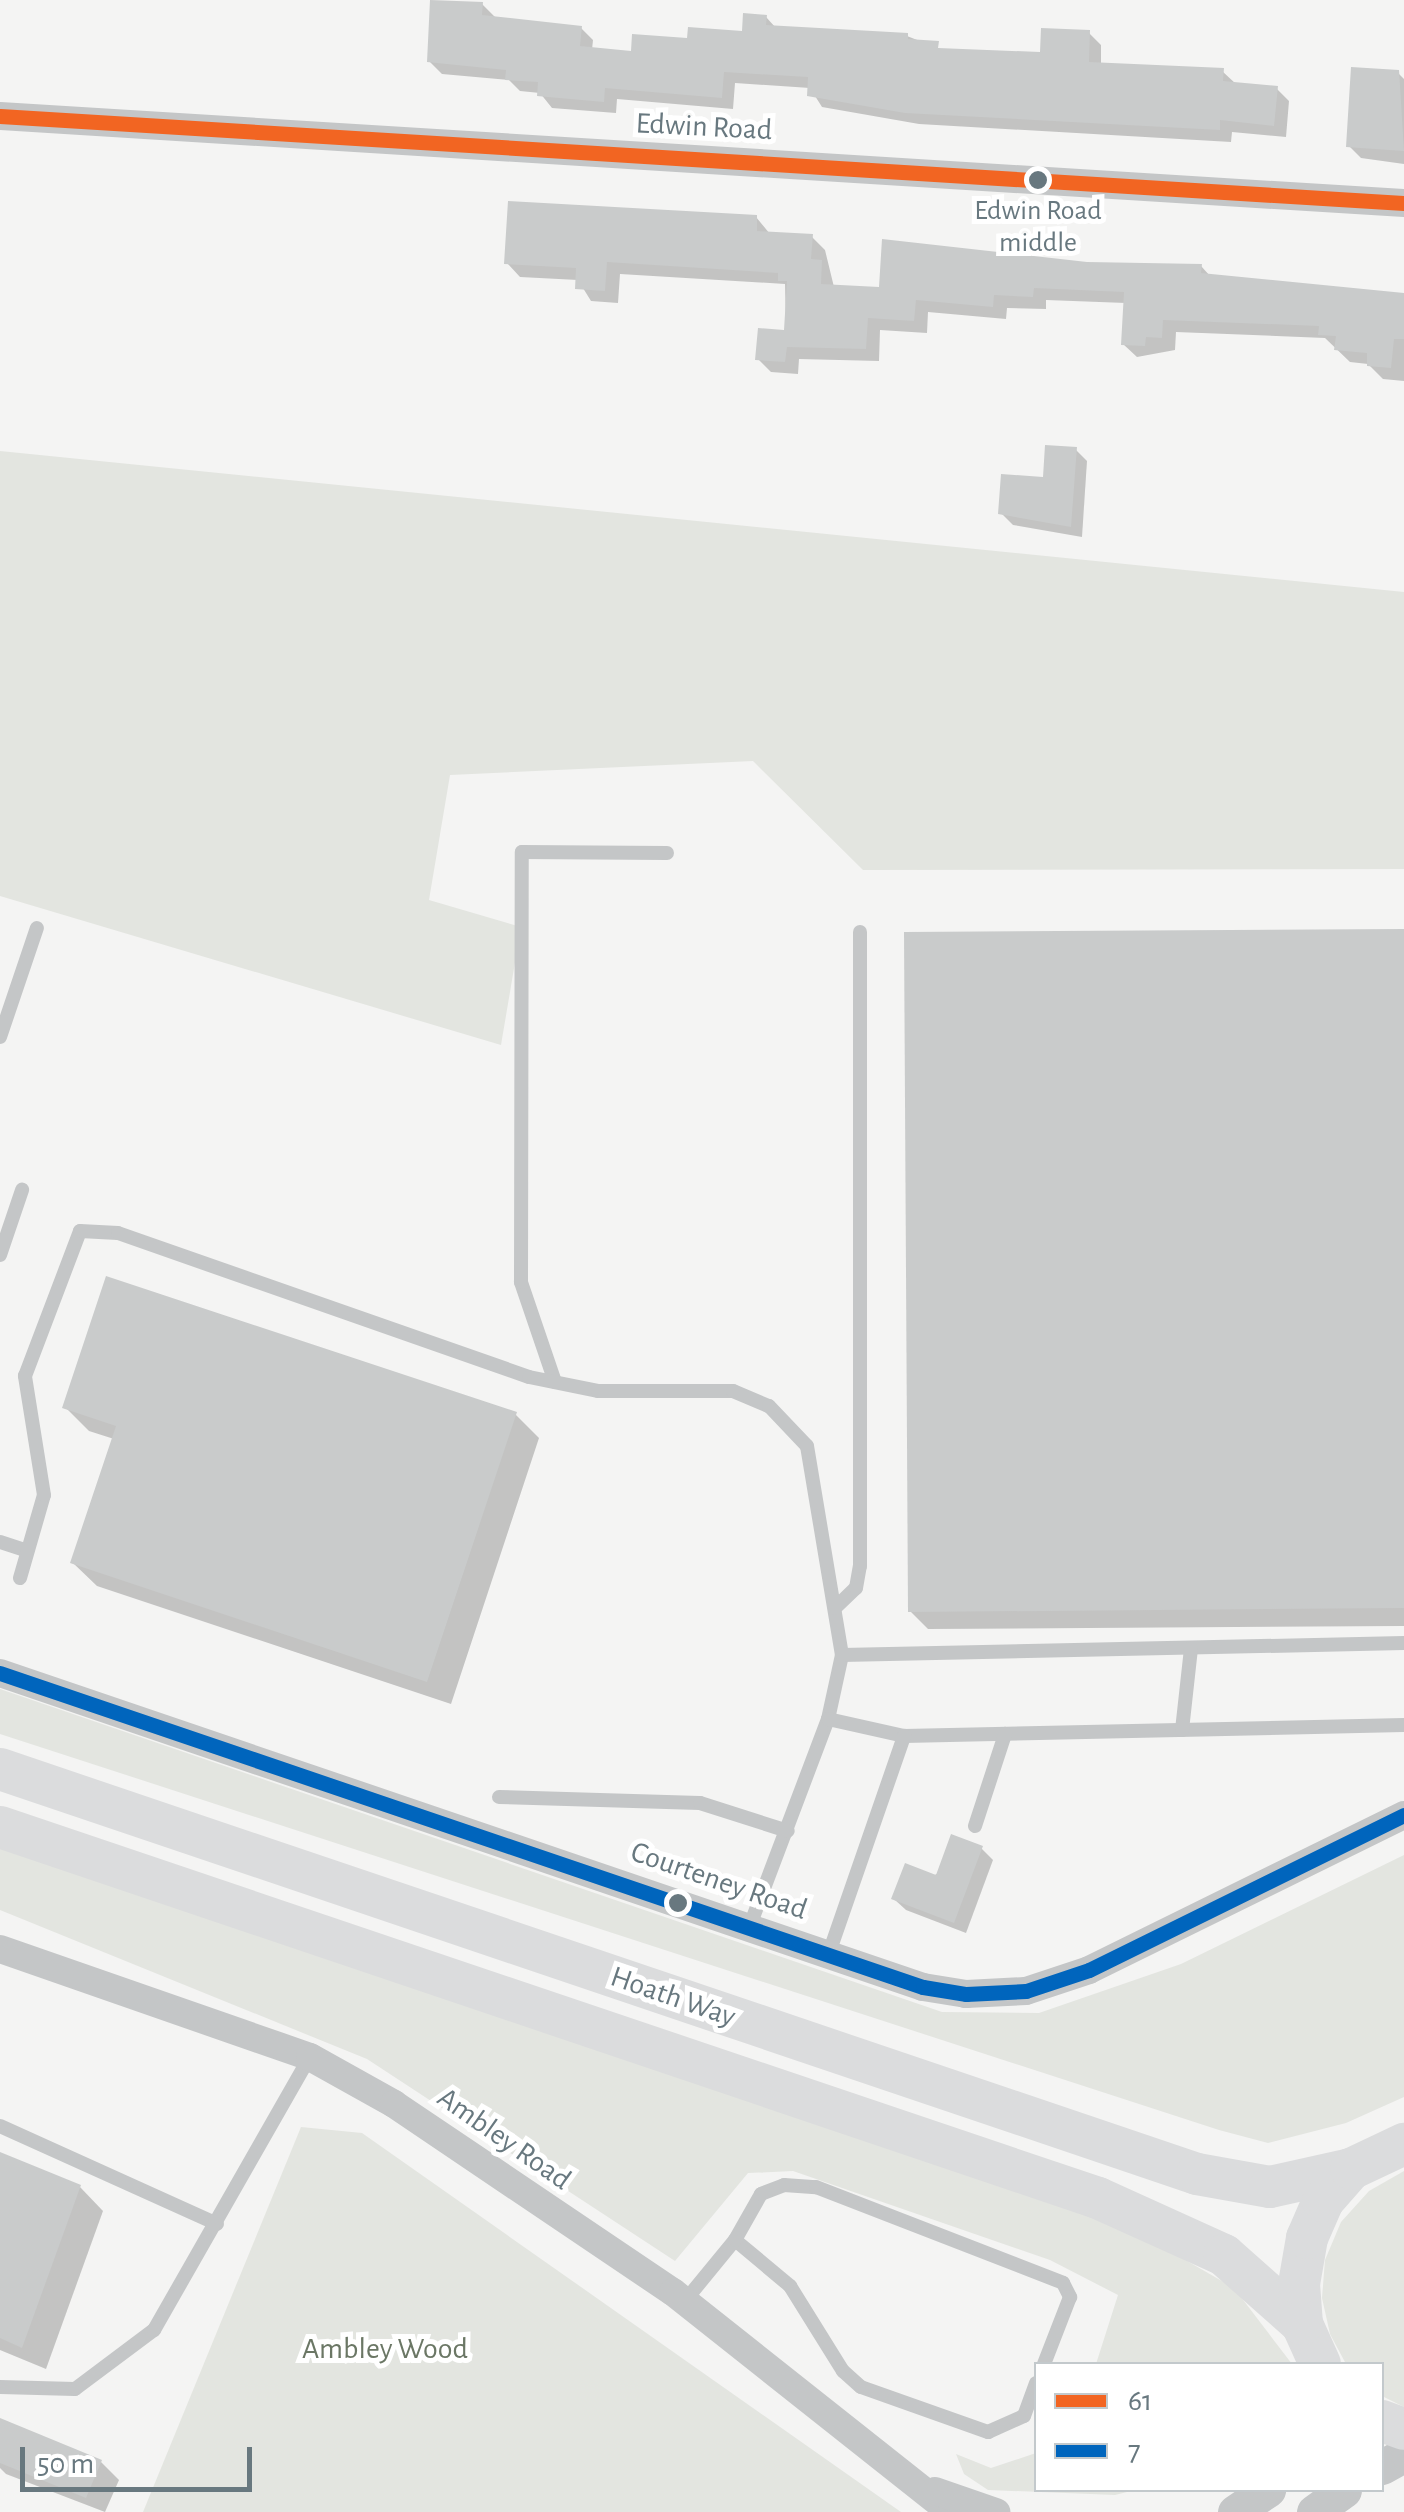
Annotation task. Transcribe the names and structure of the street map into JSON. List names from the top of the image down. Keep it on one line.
{"streets":{"main road":["Hoath Way"],"street":["Edwin Road","Courteney Road","Ambley Road"]},"parks":["Ambley Wood"],"places":["Edwin Road middle"],"lines":["transit line 61","transit line 7"],"legend":["61","7"],"scale_bar":"50 m"}
